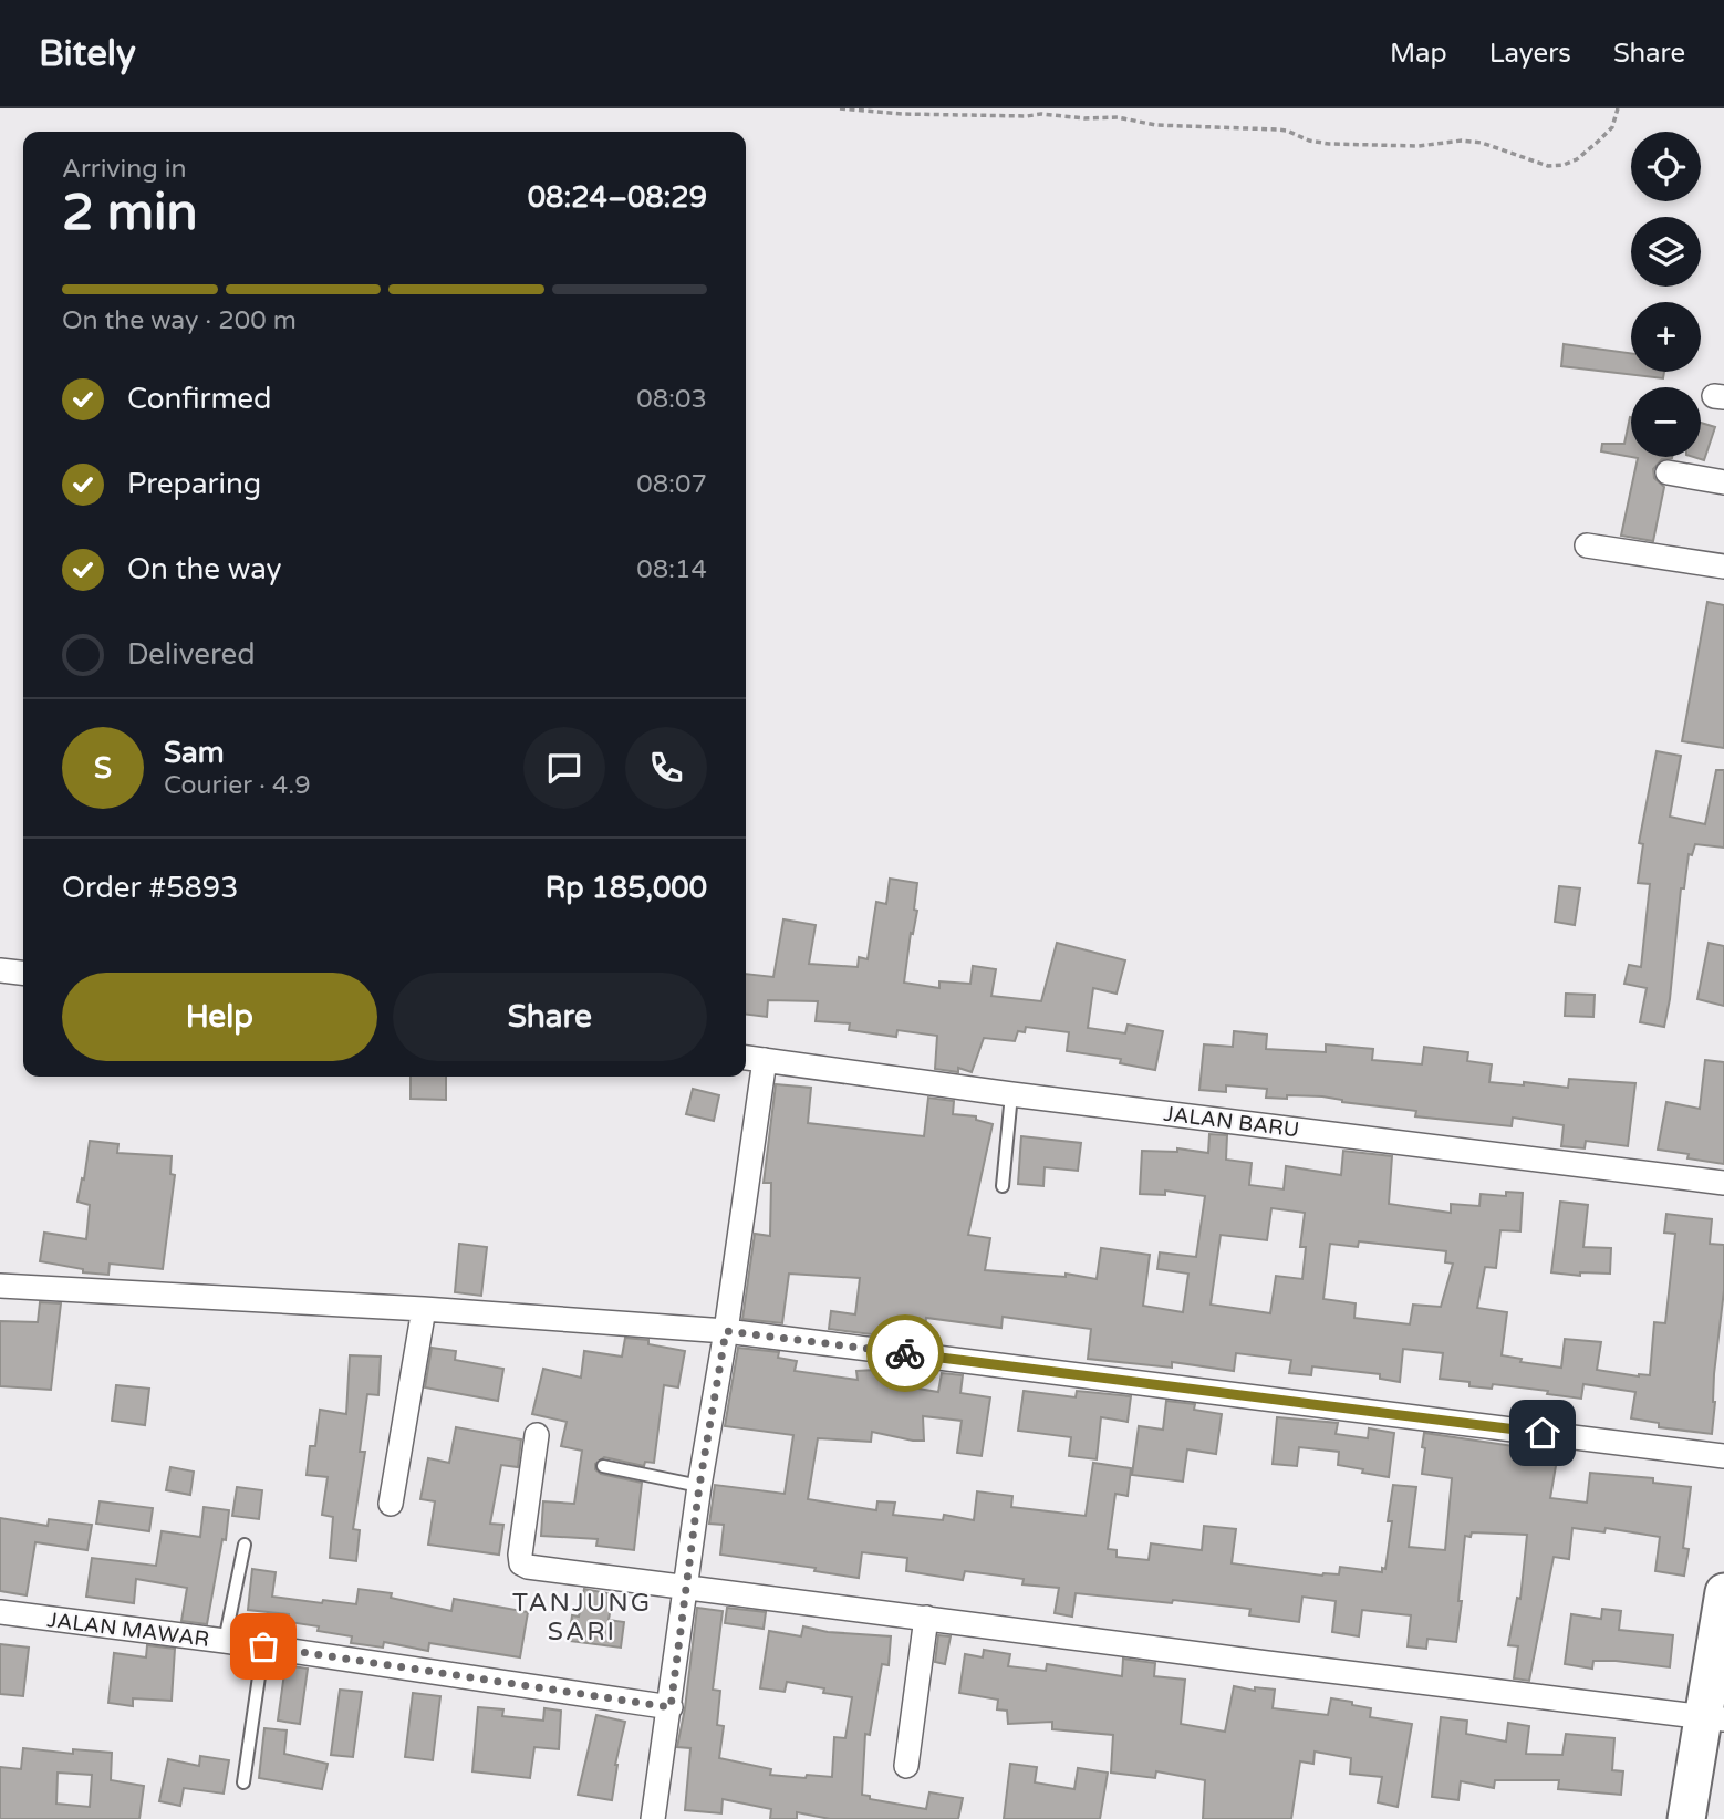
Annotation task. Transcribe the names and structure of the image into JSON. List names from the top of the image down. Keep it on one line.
{"streets":{"street":["JALAN BARU","JALAN MAWAR"]},"districts":["TANJUNG SARI"],"page":{"header":"Bitely","nav":["Map","Layers","Share"],"map_buttons":["+","−"],"heading":["2 min","Arriving in","08:24–08:29"],"panel":["Sam","Courier · 4.9","Order #5893","Rp 185,000"],"bar":"On the way · 200 m","list":[["Confirmed","08:03"],["Preparing","08:07"],["On the way","08:14"],"Delivered"],"round":"S","buttons":["Help","Share"]}}
